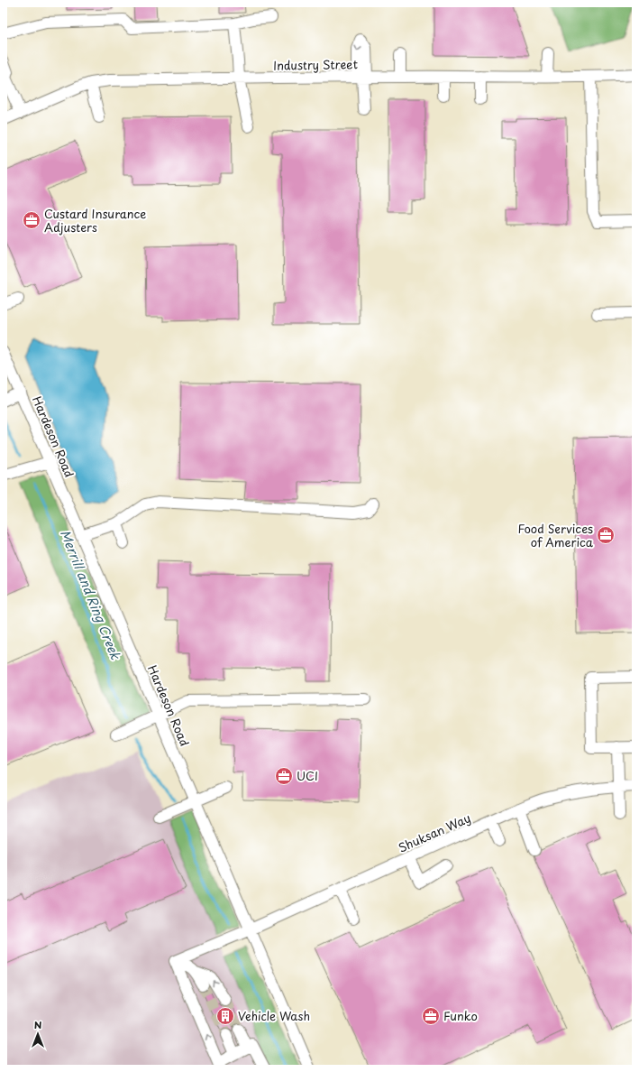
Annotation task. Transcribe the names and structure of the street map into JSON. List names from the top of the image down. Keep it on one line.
{"streets":{"street":["Industry Street","Hardeson Road","Shuksan Way"]},"crossings":[["Hardeson Road","Shuksan Way"]],"water":["Merrill and Ring Creek"],"places":{"office":["Custard Insurance Adjusters","Food Services of America","UCI","Funko"],"building":["Vehicle Wash"]},"north":"top"}
